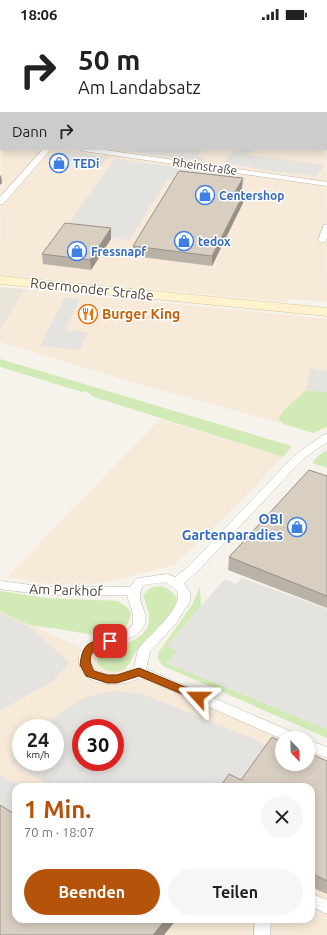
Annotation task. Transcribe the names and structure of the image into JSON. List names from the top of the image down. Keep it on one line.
{"streets":{"main road":["Roermonder Straße"],"street":["Rheinstraße","Am Parkhof"]},"places":{"shop":["TEDi","Centershop","tedox","Fressnapf","OBI Gartenparadies"],"restaurant":["Burger King"]},"north":"bottom right","page":{"status":"18:06","turn":["50 m","Am Landabsatz"],"then":"Dann","speed":"24 km/h","limit":"30","heading":["1 Min.","70 m · 18:07"],"buttons":["Beenden","Teilen"]}}
